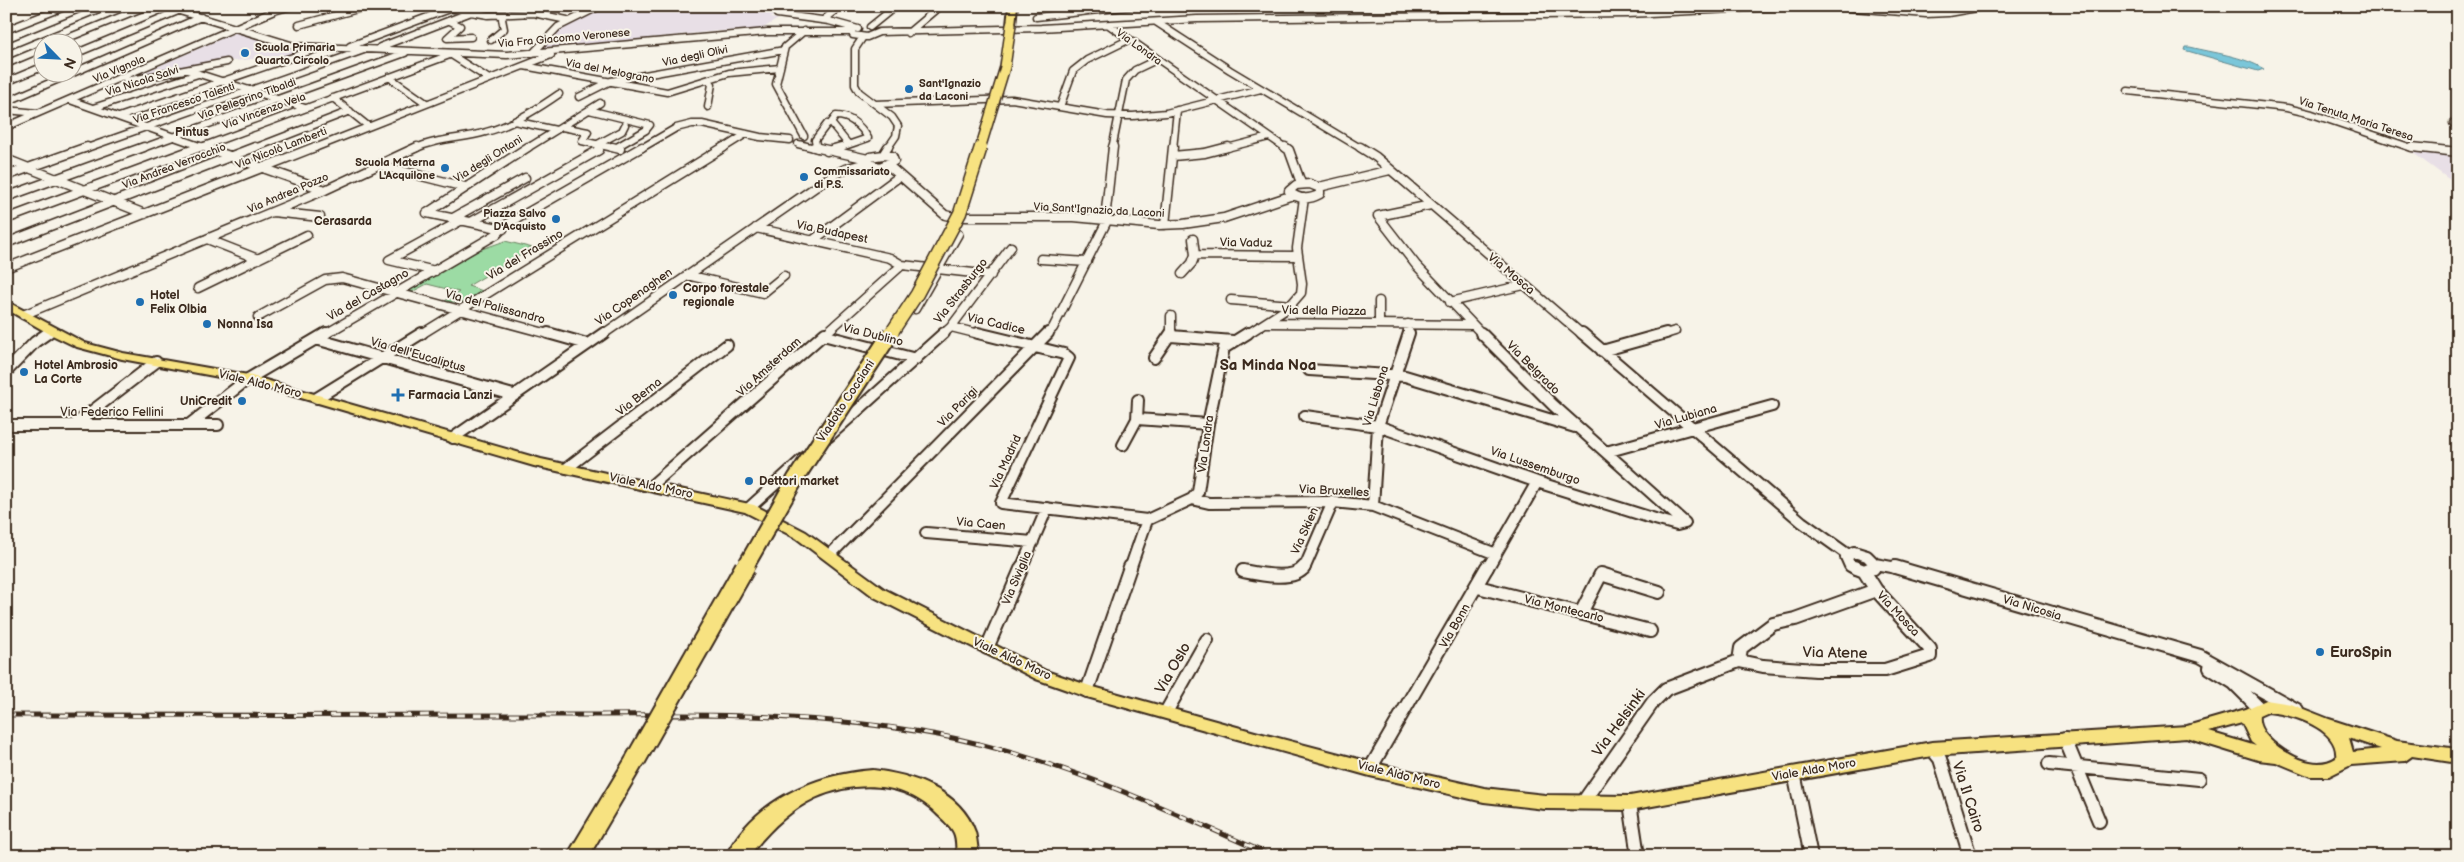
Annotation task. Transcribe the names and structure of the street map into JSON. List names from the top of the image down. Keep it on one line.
{"streets":{"highway":["Viadotto Cocciani"],"main road":["Viale Aldo Moro"],"street":["Via Fra Giacomo Veronese","Via Londra","Via degli Olivi","Via Vignola","Via del Melograno","Via Nicola Salvi","Via Pellegrino Tibaldi","Via Francesco Talenti","Via Vincenzo Vela","Via Tenuta Maria Teresa","Via Nicolò Lamberti","Via degli Ontani","Via Andrea Verrocchio","Via Andrea Pozzo","Via Sant'Ignazio da Laconi","Via Budapest","Via Vaduz","Via del Frassino","Via Mosca","Via Strasburgo","Via del Castagno","Via Copenaghen","Via del Palissandro","Via della Piazza","Via Cadice","Via Dublino","Via dell'Eucaliptus","Via Amsterdam","Via Belgrado","Via Lisbona","Via Berna","Via Parigi","Via Federico Fellini","Via Lubiana","Via Madrid","Via Lussemburgo","Via Bruxelles","Via Caen","Via Skien","Via Siviglia","Via Nicosia","Via Montecarlo","Via Bonn","Via Atene","Via Oslo","Via Helsinki","Via Il Cairo"]},"crossings":[["Via Fra Giacomo Veronese","Via Vignola"],["Via Fra Giacomo Veronese","Via Pellegrino Tibaldi"],["Via Fra Giacomo Veronese","Via Francesco Talenti"],["Via Fra Giacomo Veronese","Via Vincenzo Vela"],["Via Fra Giacomo Veronese","Via Nicolò Lamberti"],["Via Londra","Via Parigi"],["Via Londra","Via Bruxelles"],["Via degli Olivi","Via del Melograno"],["Via del Melograno","Via Nicolò Lamberti"],["Via Andrea Pozzo","Viale Aldo Moro"],["Via Sant'Ignazio da Laconi","Via Parigi"],["Via Budapest","Via Strasburgo"],["Via Budapest","Via Copenaghen"],["Via Budapest","Via Amsterdam"],["Via del Frassino","Via del Castagno"],["Via del Frassino","Via del Palissandro"],["Via del Frassino","Via dell'Eucaliptus"],["Via del Frassino","Viale Aldo Moro"],["Via Mosca","Via Belgrado"],["Via Mosca","Via Lubiana"],["Via Mosca","Via Nicosia"],["Via Mosca","Via Atene"],["Via Strasburgo","Via Cadice"],["Via Strasburgo","Via Dublino"],["Via Strasburgo","Viale Aldo Moro"],["Via del Castagno","Via del Palissandro"],["Via del Castagno","Via dell'Eucaliptus"],["Via del Castagno","Viale Aldo Moro"],["Via del Castagno","Via Federico Fellini"],["Via Copenaghen","Via del Palissandro"],["Via Copenaghen","Via dell'Eucaliptus"],["Via Copenaghen","Viale Aldo Moro"],["Via della Piazza","Via Belgrado"],["Via della Piazza","Via Lisbona"],["Via Cadice","Via Parigi"],["Via Cadice","Via Madrid"],["Via Dublino","Via Amsterdam"],["Via Amsterdam","Viale Aldo Moro"],["Via Belgrado","Via Lubiana"],["Via Belgrado","Via Lussemburgo"],["Viale Aldo Moro","Via Berna"],["Viale Aldo Moro","Via Parigi"],["Viale Aldo Moro","Via Siviglia"],["Viale Aldo Moro","Via Nicosia"],["Viale Aldo Moro","Via Bonn"],["Viale Aldo Moro","Via Oslo"],["Viale Aldo Moro","Via Helsinki"],["Viale Aldo Moro","Via Il Cairo"],["Via Lisbona","Via Lussemburgo"],["Via Lisbona","Via Bruxelles"],["Via Parigi","Via Madrid"],["Via Madrid","Via Siviglia"],["Via Lussemburgo","Via Bonn"],["Via Bruxelles","Via Skien"],["Via Bruxelles","Via Bonn"],["Via Caen","Via Siviglia"],["Via Montecarlo","Via Bonn"],["Via Atene","Via Helsinki"]],"districts":["Pintus","Cerasarda","Sa Minda Noa"],"places":{"other":["Scuola Primaria Quarto Circolo","Sant'Ignazio da Laconi","Scuola Materna L'Acquilone","Commissariato di P.S.","Piazza Salvo D'Acquisto","Corpo forestale regionale","Hotel Felix Olbia","Nonna Isa","Hotel Ambrosio La Corte","UniCredit","Dettori market","EuroSpin"],"health":["Farmacia Lanzi"]},"north":"bottom right"}
